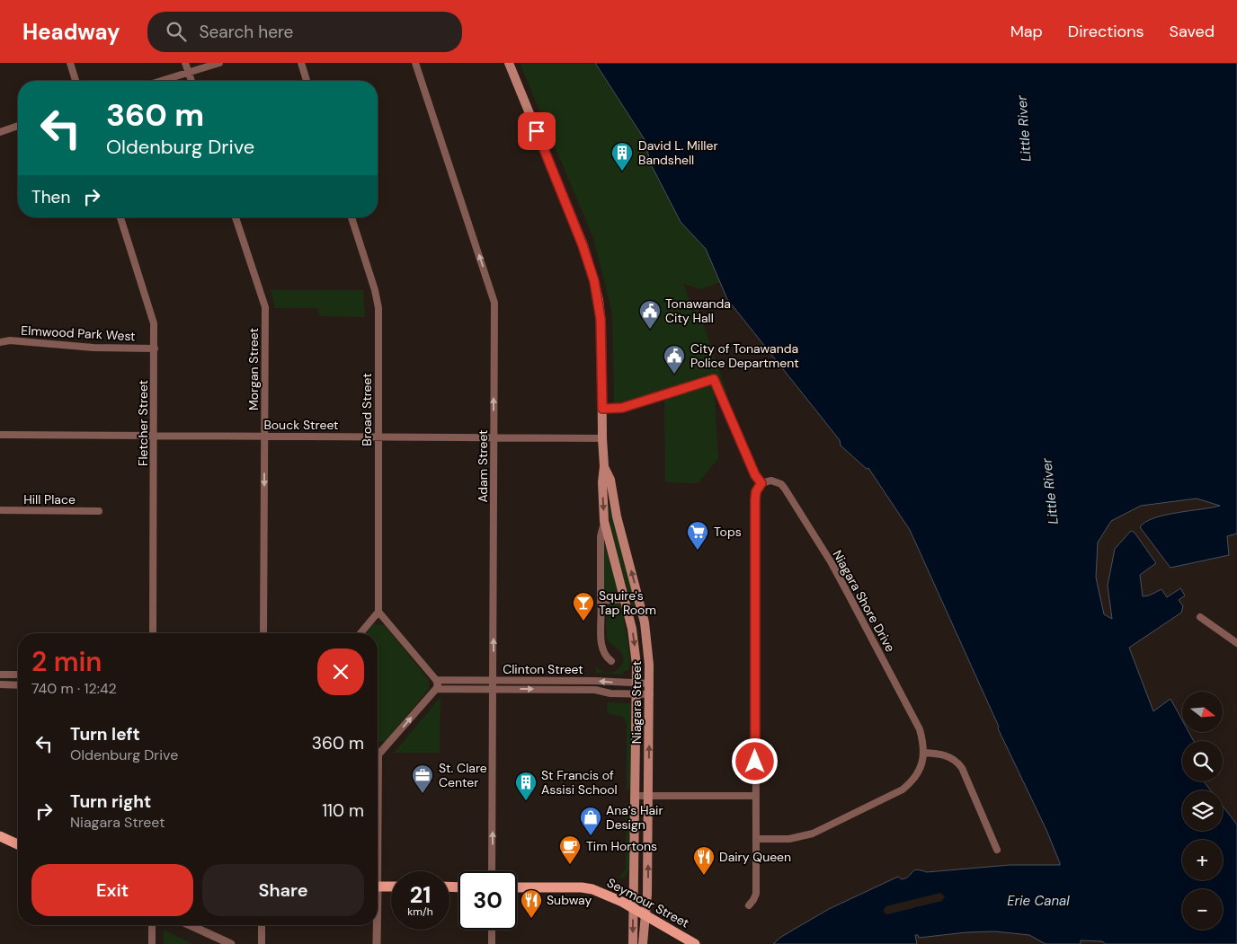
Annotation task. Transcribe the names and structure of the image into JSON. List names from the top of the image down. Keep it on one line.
{"streets":{"main road":["Niagara Street","Seymour Street"],"street":["Elmwood Park West","Morgan Street","Broad Street","Fletcher Street","Bouck Street","Adam Street","Hill Place","Niagara Shore Drive","Clinton Street"]},"crossings":[["Elmwood Park West","Fletcher Street"],["Morgan Street","Bouck Street"],["Broad Street","Bouck Street"],["Fletcher Street","Bouck Street"],["Bouck Street","Adam Street"],["Bouck Street","Niagara Street"],["Adam Street","Clinton Street"],["Clinton Street","Niagara Street"],["Niagara Street","Seymour Street"]],"one_way":["Morgan Street","Adam Street"],"water":["Little River","Erie Canal"],"places":{"building":["David L. Miller Bandshell","St Francis of Assisi School"],"public building":["Tonawanda City Hall","City of Tonawanda Police Department"],"supermarket":["Tops"],"bar":["Squire's Tap Room"],"office":["St. Clare Center"],"shop":["Ana's Hair Design"],"cafe":["Tim Hortons"],"restaurant":["Dairy Queen","Subway"]},"north":"right","page":{"header":"Headway","search":"Search here","nav":["Map","Directions","Saved"],"turn":["360 m","Oldenburg Drive"],"then":"Then","heading":["2 min","740 m · 12:42"],"map_buttons":["+","−"],"list":[{"name":"Turn left","note":"Oldenburg Drive","value":"360 m"},{"name":"Turn right","note":"Niagara Street","value":"110 m"}],"buttons":["Exit","Share"],"speed":"21 km/h","limit":"30"}}
